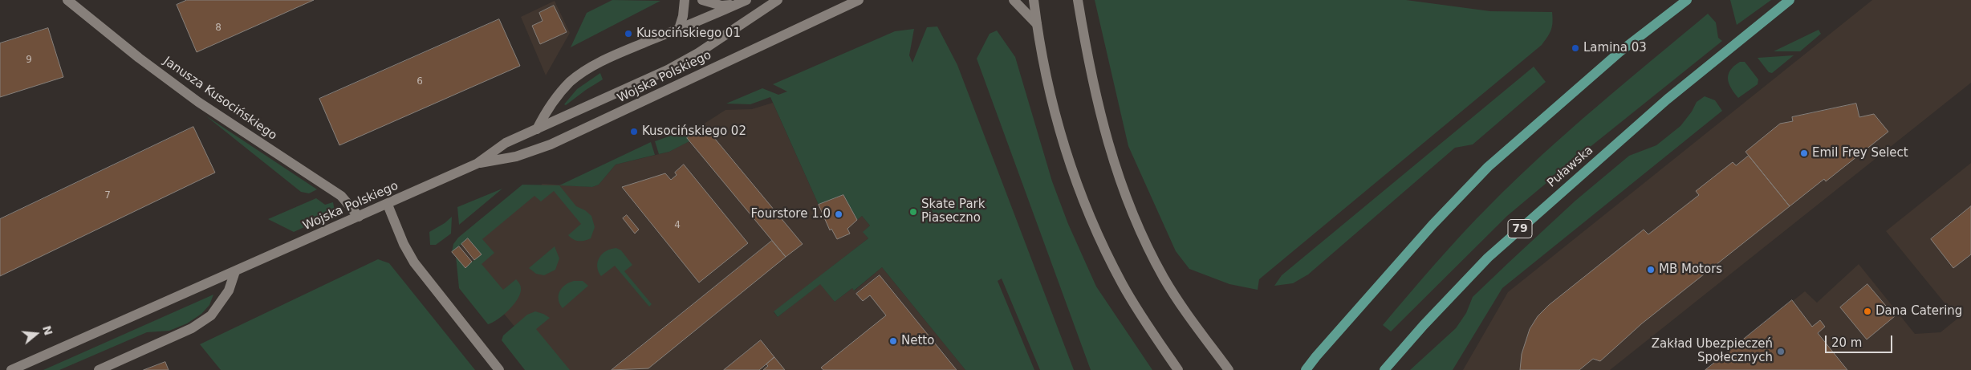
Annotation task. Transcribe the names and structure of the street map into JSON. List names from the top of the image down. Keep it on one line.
{"streets":{"main road":["Puławska","79"],"street":["Wojska Polskiego","Janusza Kusocińskiego"]},"crossings":[["Wojska Polskiego","Janusza Kusocińskiego"]],"places":["Kusocińskiego 01","Lamina 03","Kusocińskiego 02","Emil Frey Select","Skate Park Piaseczno","Fourstore 1.0","MB Motors","Dana Catering","Netto","Zakład Ubezpieczeń Społecznych"],"house_numbers":["8","9","6","7","4"],"scale_bar":"20 m","north":"right"}
